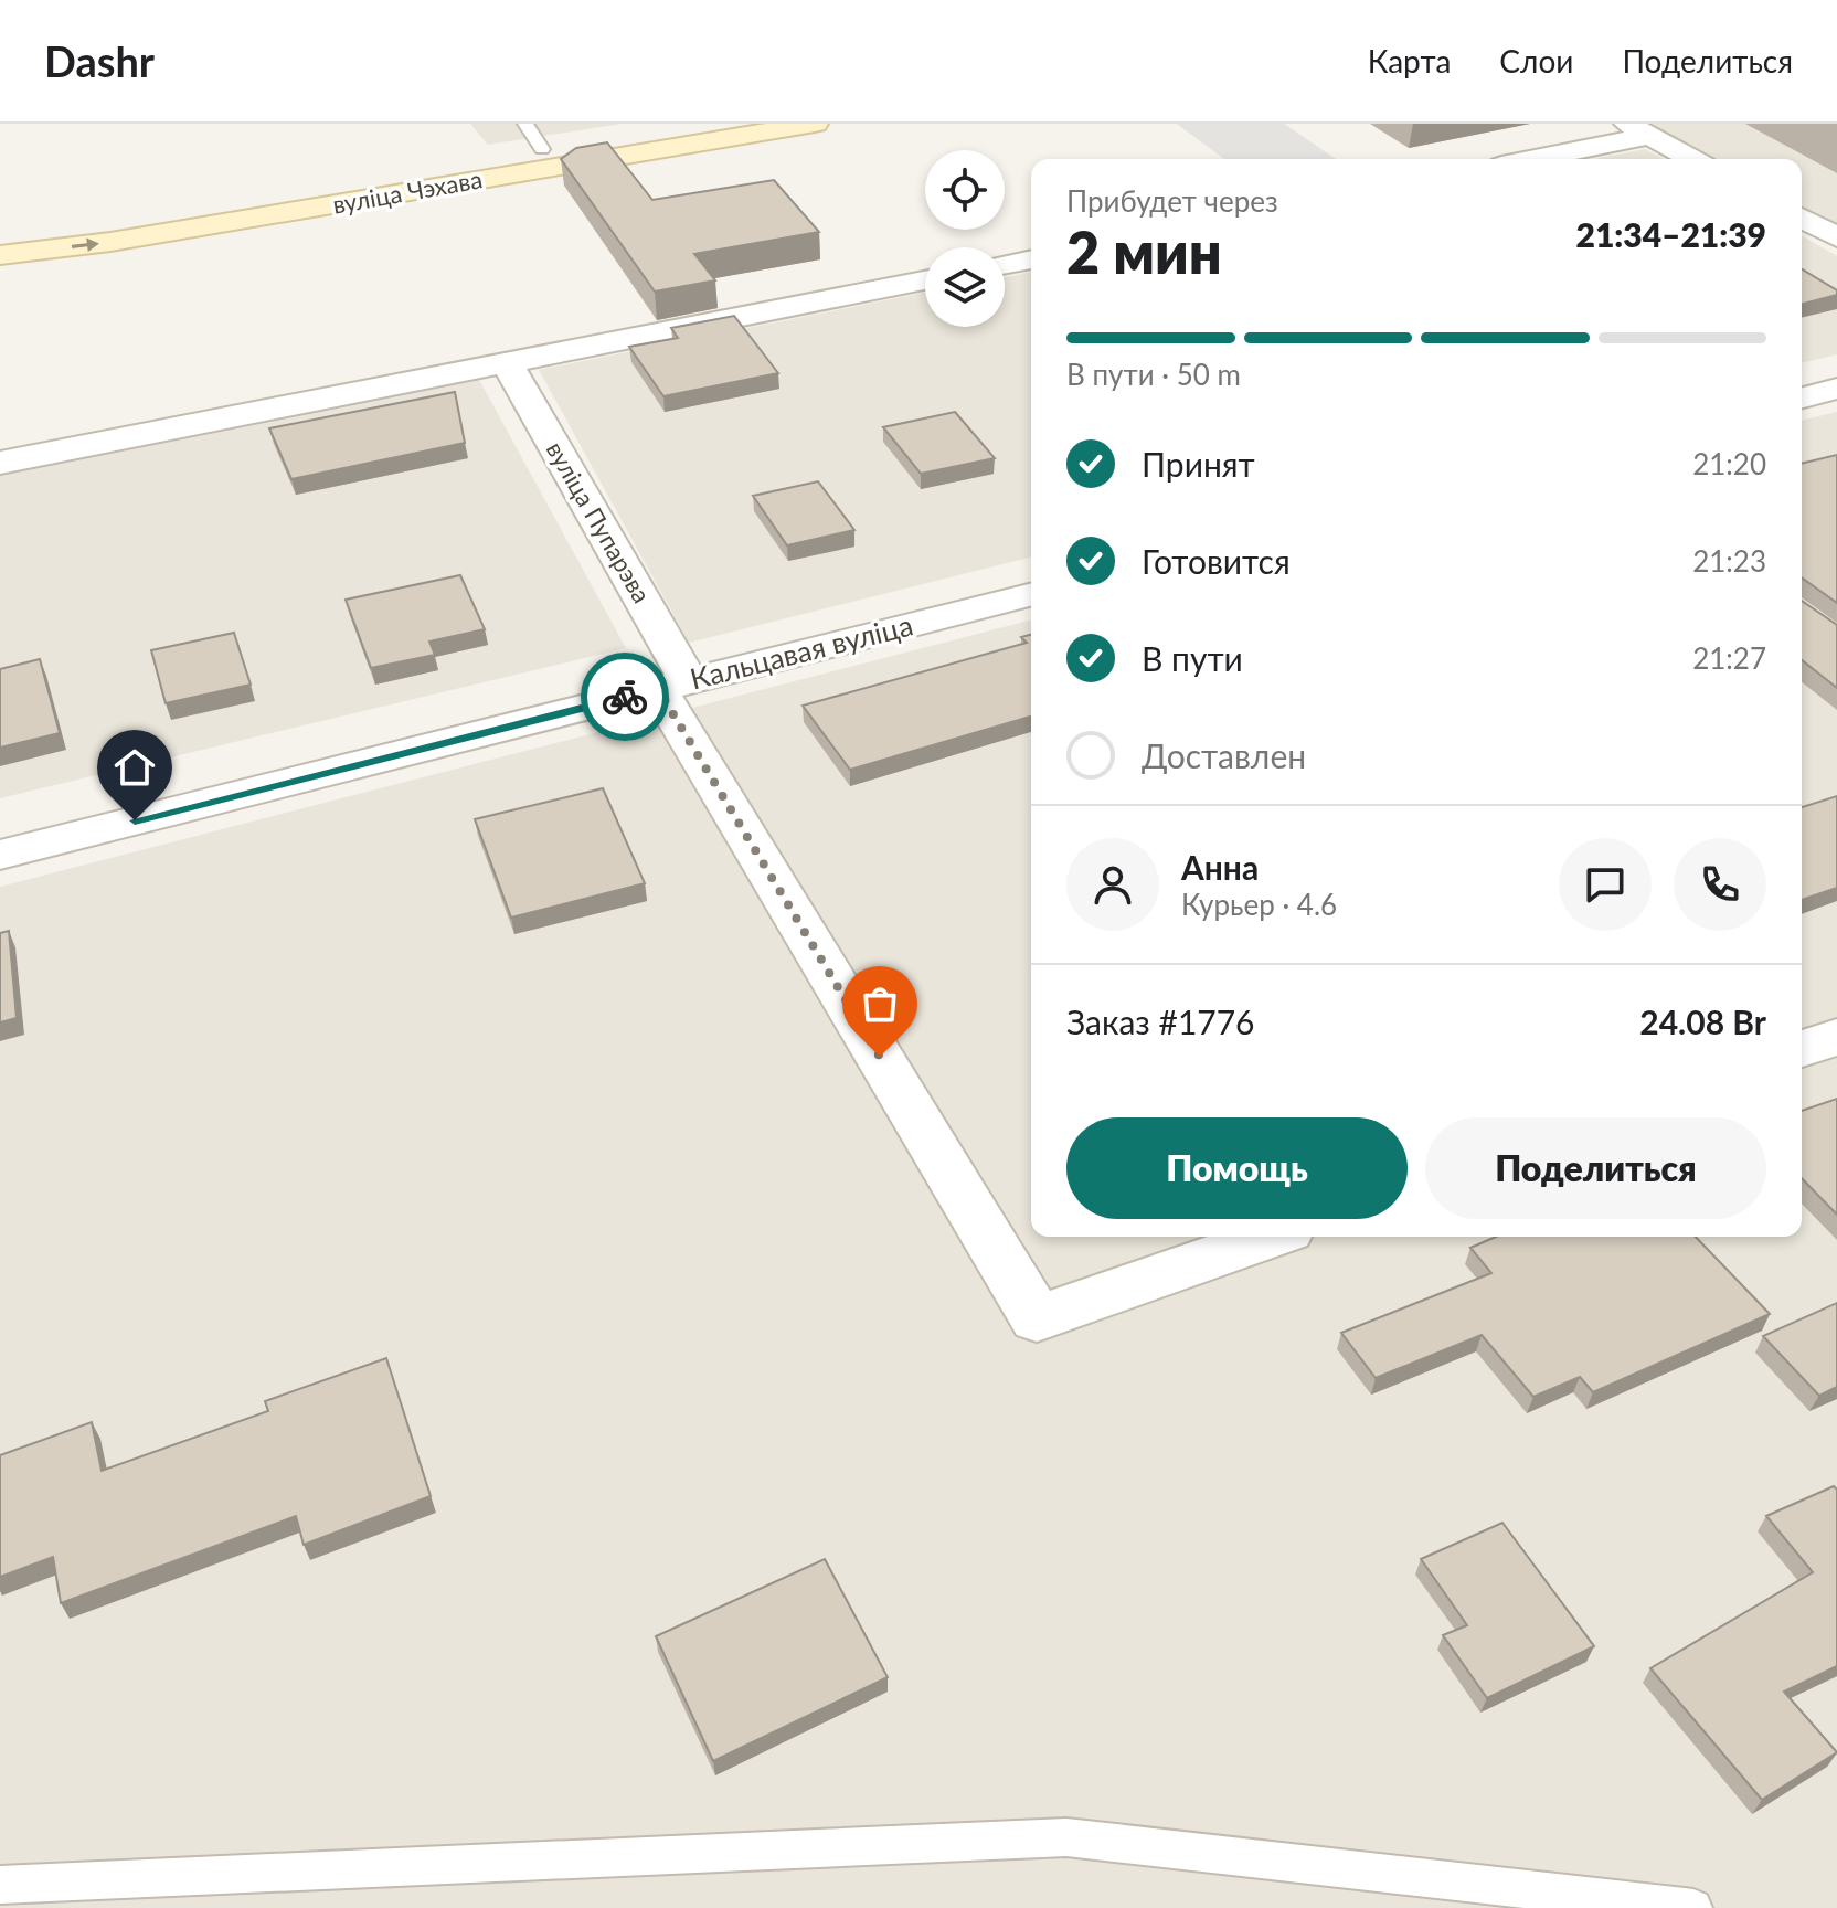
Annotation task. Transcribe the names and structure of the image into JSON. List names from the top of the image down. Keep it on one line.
{"streets":{"main road":["вуліца Чэхава"],"street":["вуліца Пупарэва","Кальцавая вуліца"]},"crossings":[["вуліца Пупарэва","Кальцавая вуліца"]],"page":{"header":"Dashr","nav":["Карта","Слои","Поделиться"],"heading":["2 мин","Прибудет через","21:34–21:39"],"panel":["Анна","Курьер · 4.6","Заказ #1776","24.08 Br"],"bar":"В пути · 50 m","list":[["Принят","21:20"],["Готовится","21:23"],["В пути","21:27"],"Доставлен"],"buttons":["Помощь","Поделиться"]}}
